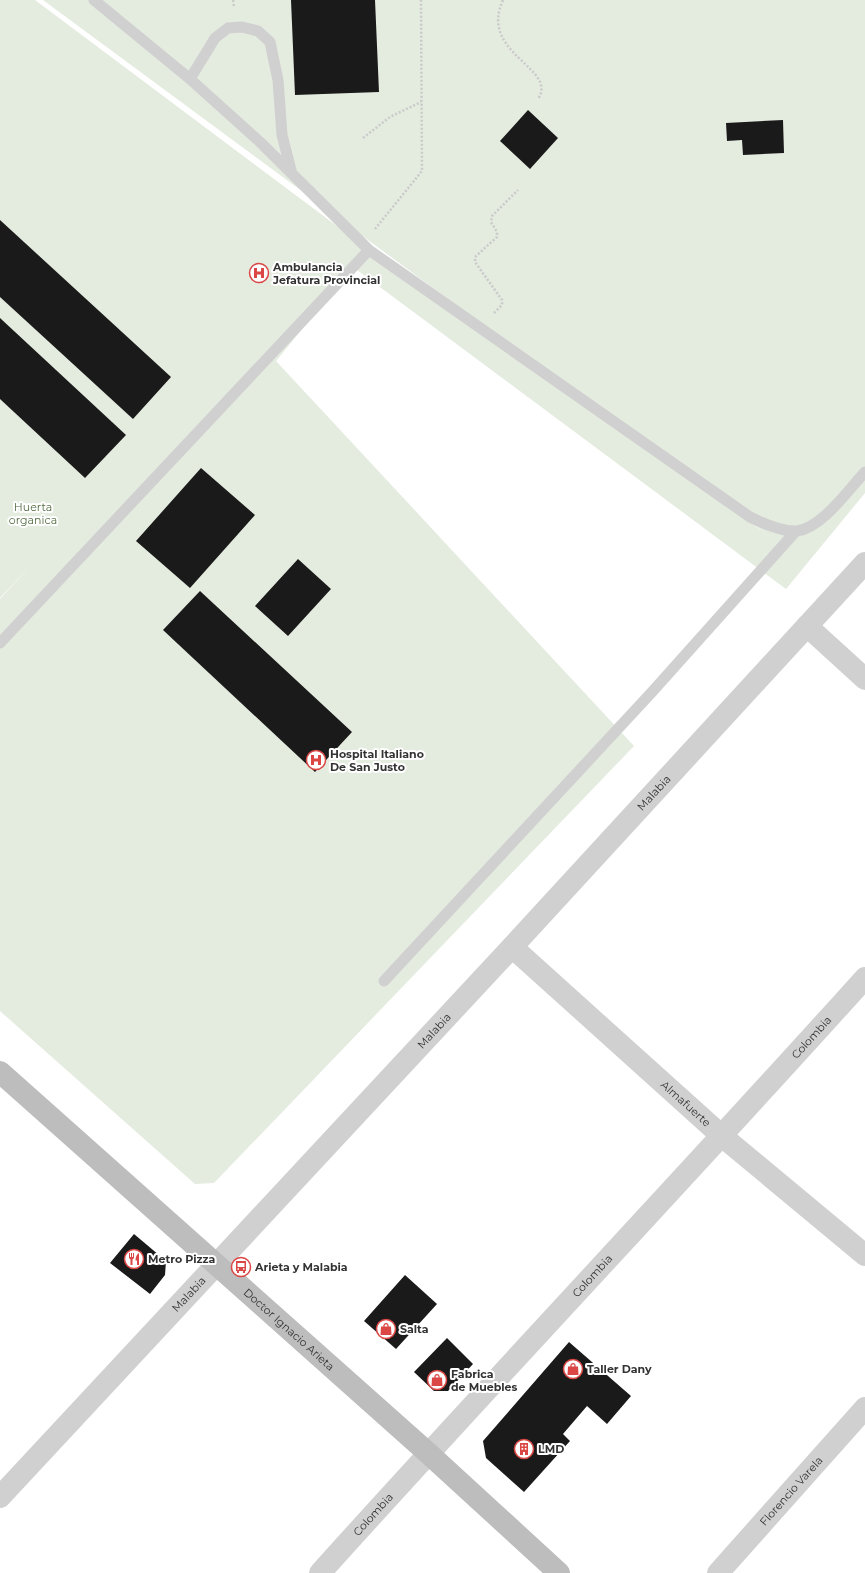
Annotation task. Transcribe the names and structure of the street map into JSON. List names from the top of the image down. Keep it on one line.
{"streets":{"street":["Malabia","Colombia","Almafuerte","Doctor Ignacio Arieta","Florencio Varela"]},"crossings":[["Malabia","Almafuerte"],["Malabia","Doctor Ignacio Arieta"],["Colombia","Almafuerte"],["Colombia","Doctor Ignacio Arieta"]],"parks":["Huerta organica"],"places":{"hospital":["Ambulancia Jefatura Provincial","Hospital Italiano De San Justo"],"restaurant":["Metro Pizza"],"bus stop":["Arieta y Malabia"],"shop":["Salta","Taller Dany","Fabrica de Muebles"],"building":["LMD"]}}
